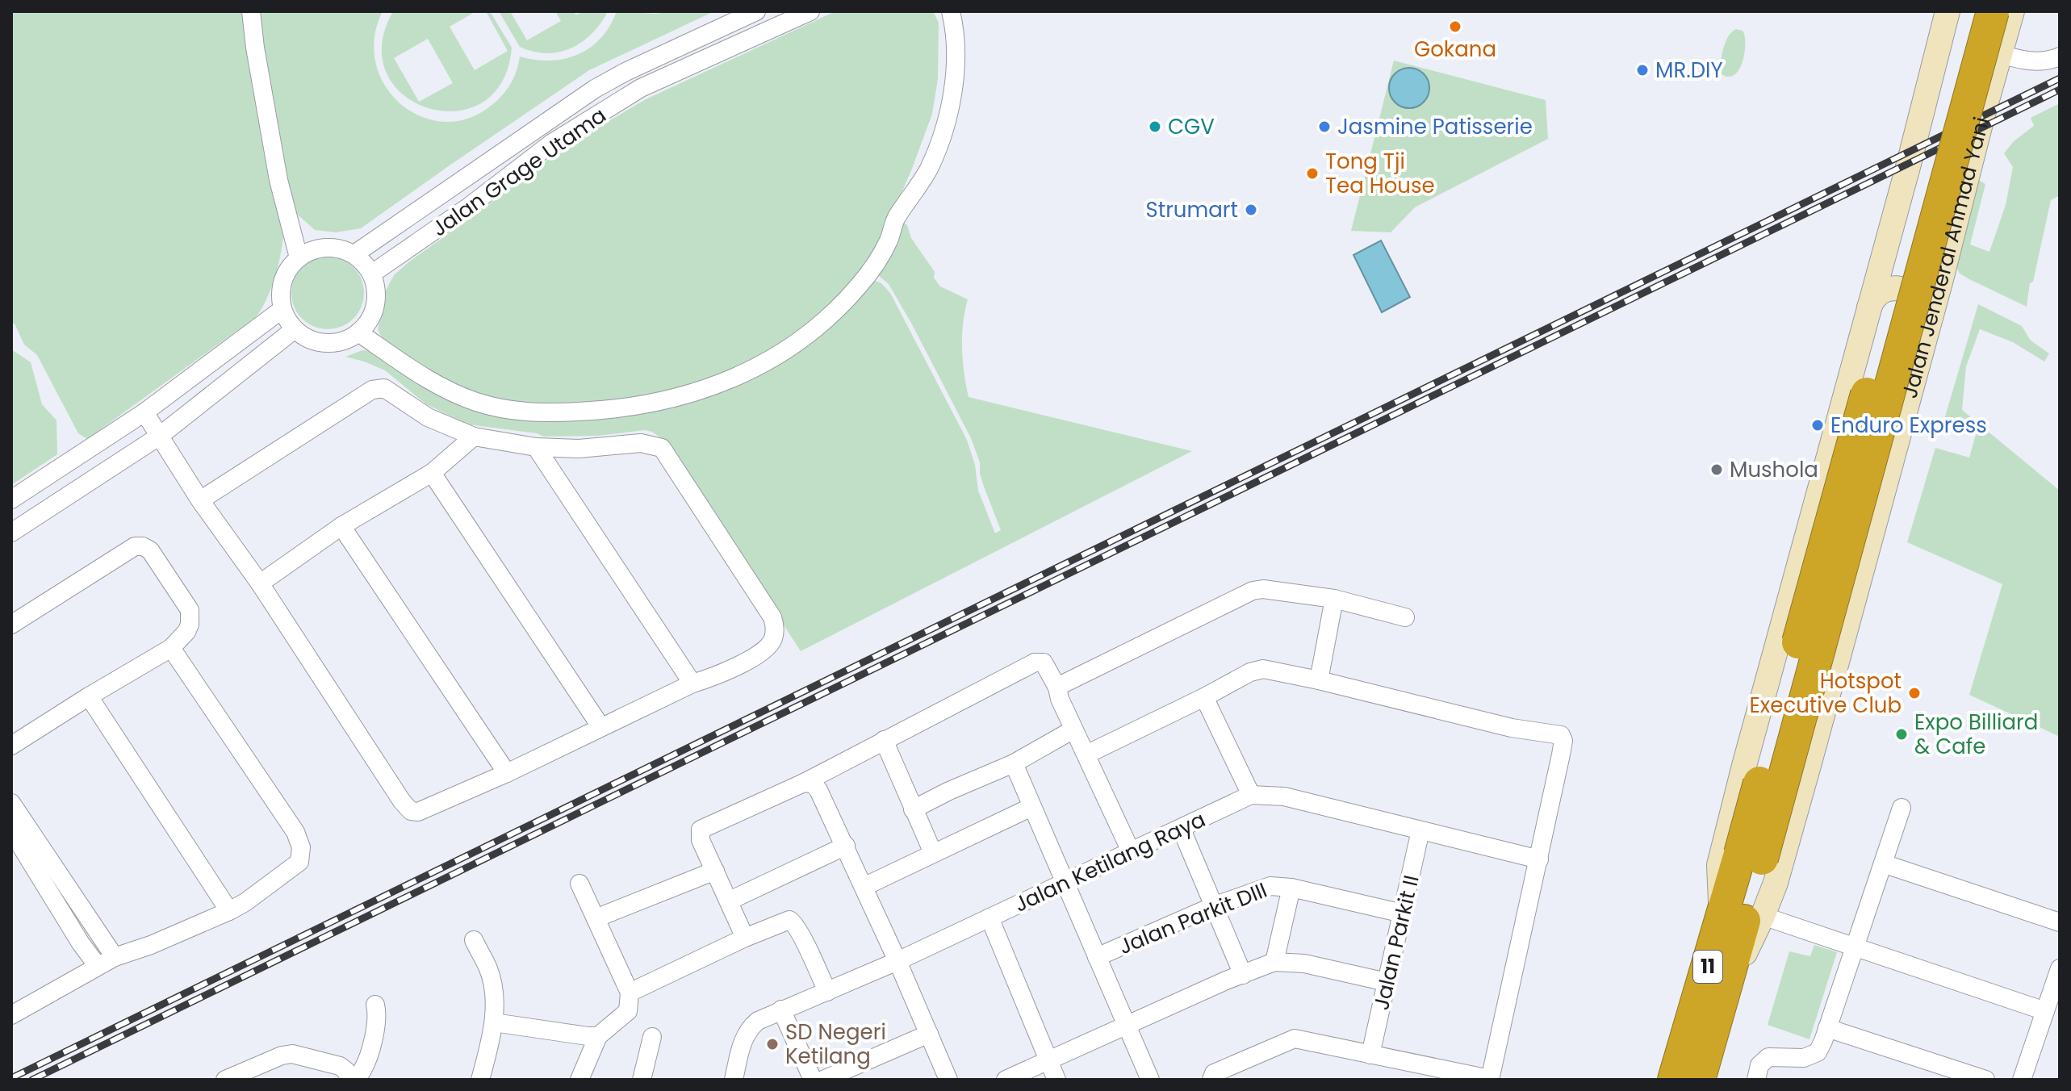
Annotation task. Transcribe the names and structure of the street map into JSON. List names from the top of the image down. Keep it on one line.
{"streets":{"highway":["Jalan Jenderal Ahmad Yani","11"],"street":["Jalan Grage Utama","Jalan Ketilang Raya","Jalan Parkit DIII","Jalan Parkit II"]},"crossings":[["Jalan Ketilang Raya","Jalan Parkit II"],["Jalan Parkit DIII","Jalan Parkit II"]],"places":["Gokana","MR.DIY","CGV","Jasmine Patisserie","Tong Tji Tea House","Strumart","Enduro Express","Mushola","Hotspot Executive Club","Expo Billiard & Cafe","SD Negeri Ketilang"]}
